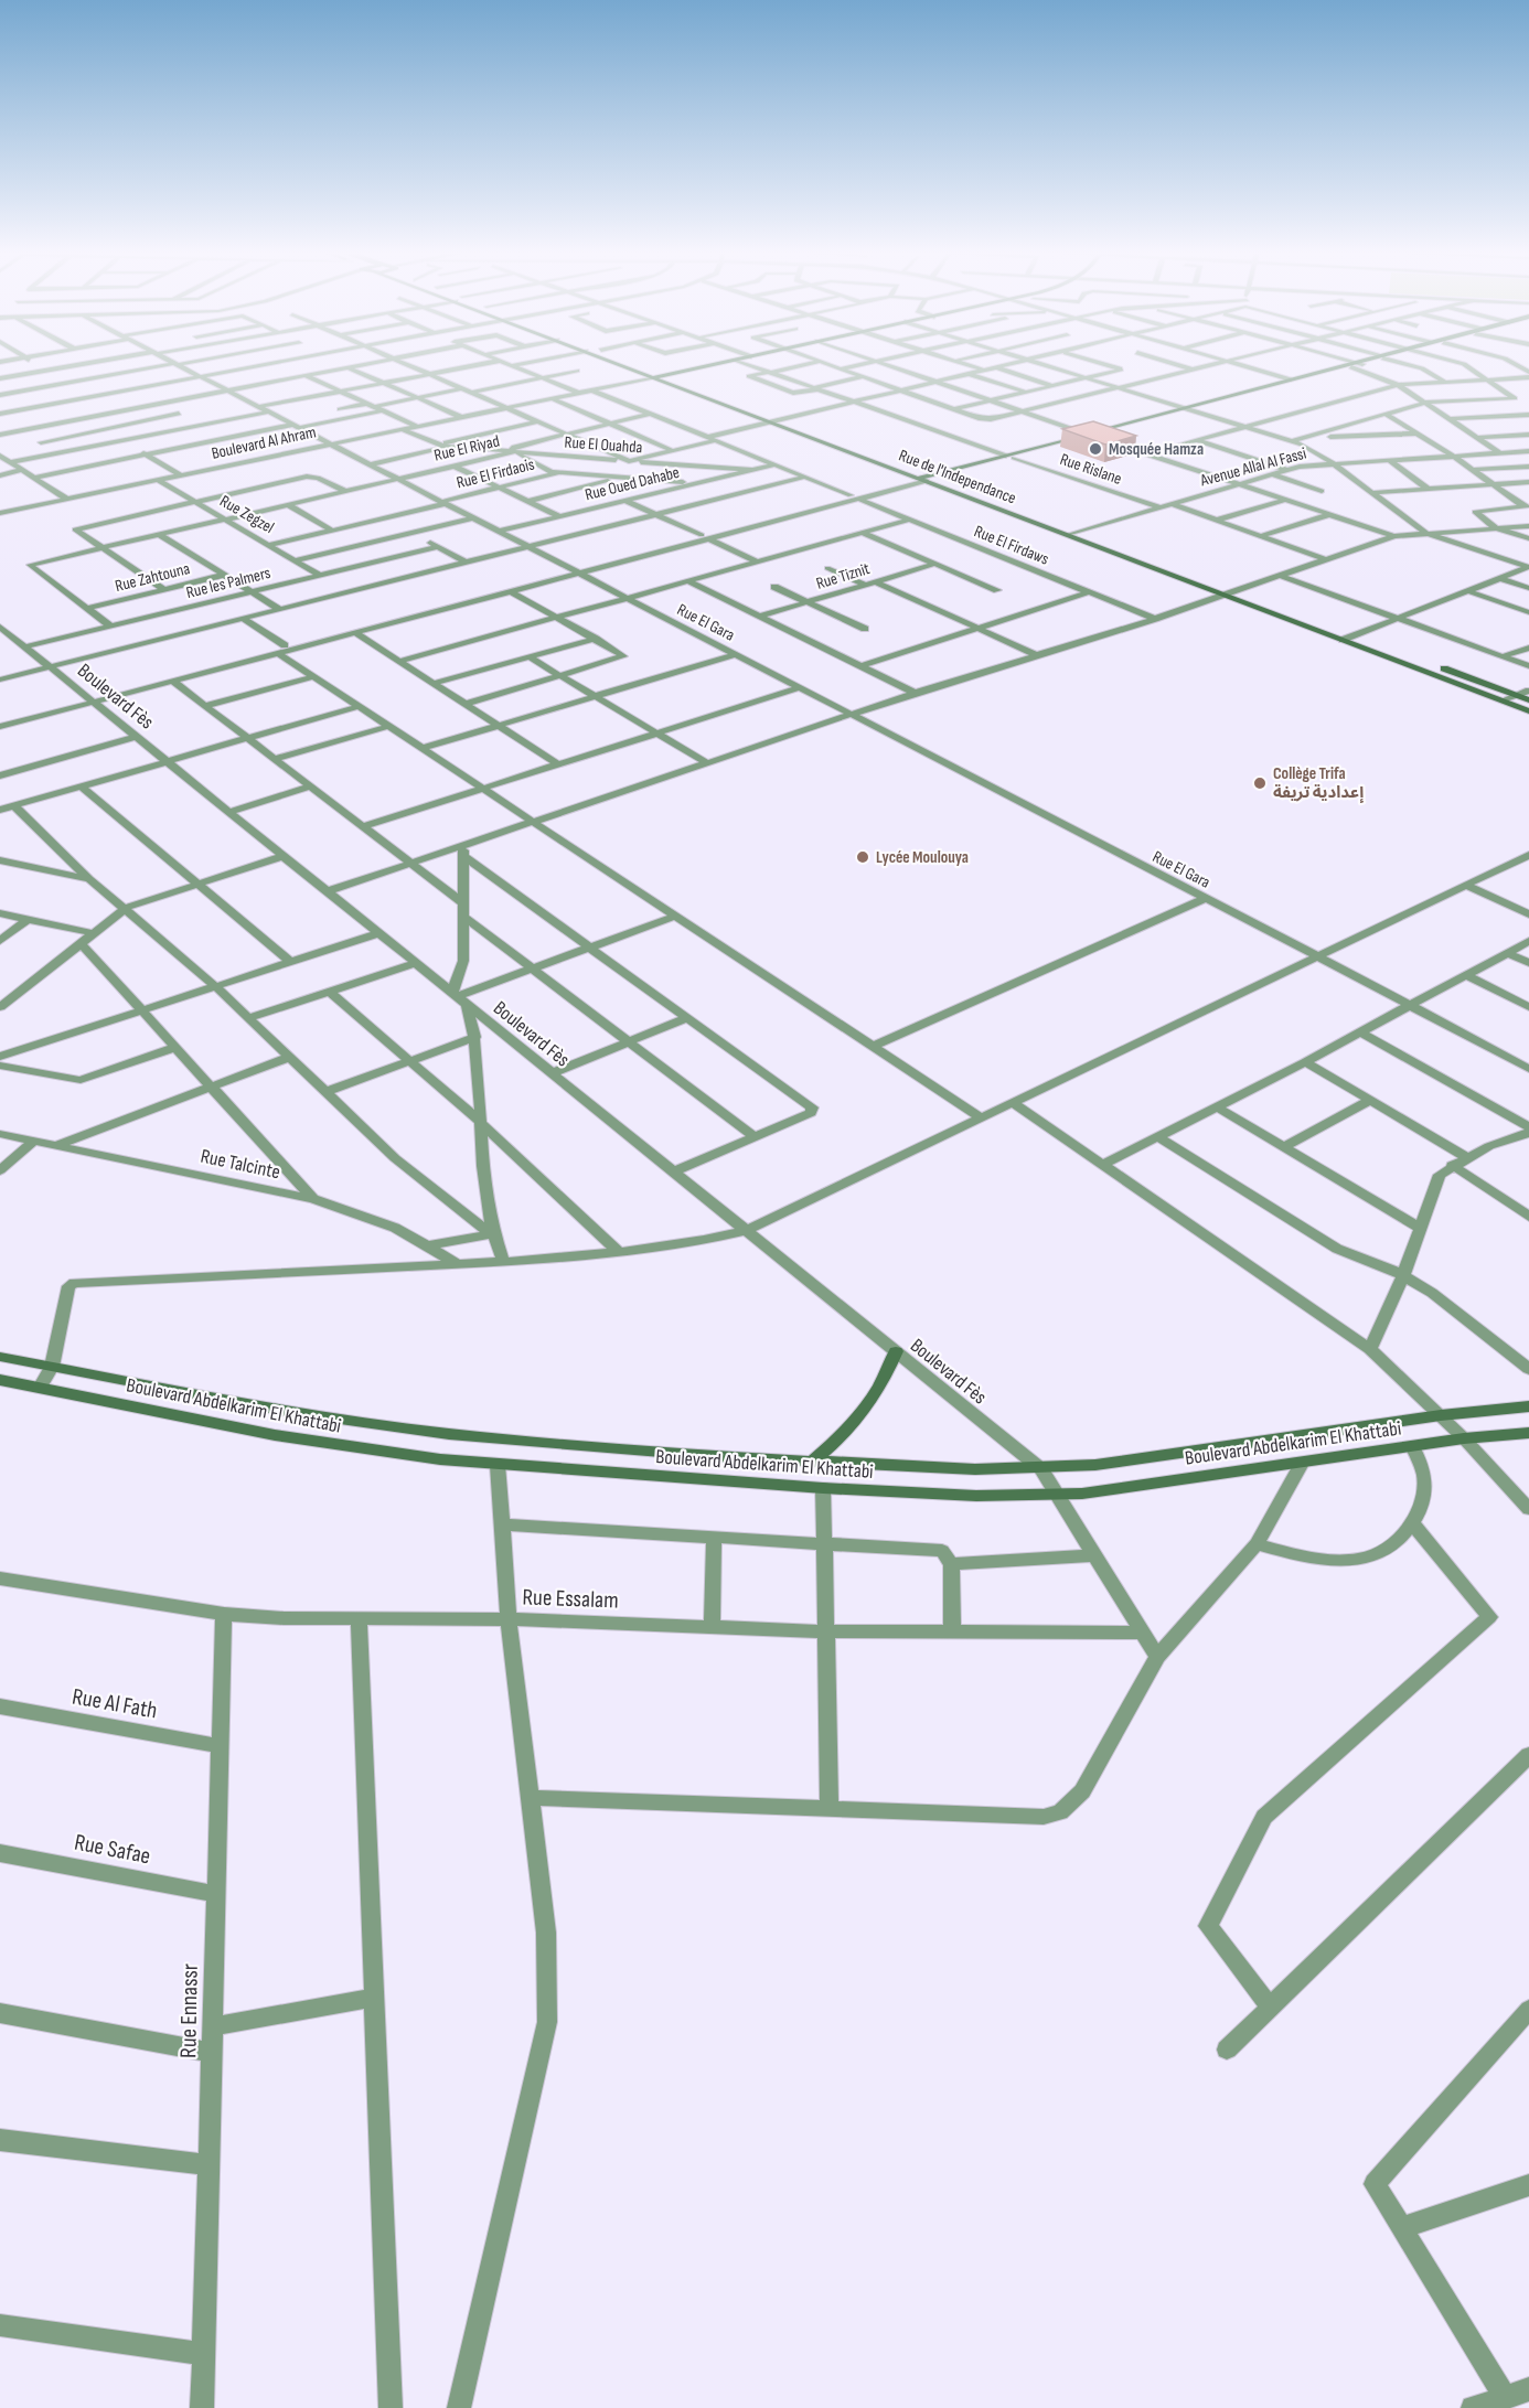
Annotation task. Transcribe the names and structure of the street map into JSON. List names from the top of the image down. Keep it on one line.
{"streets":{"street":["Boulevard Al Ahram","Rue El Ouahda","Rue El Riyad","Avenue Allal Al Fassi","Rue Rislane","Rue El Firdaois","Rue de l'Independance","Rue Oued Dahabe","Rue Zegzel","Rue El Firdaws","Rue Tiznit","Rue Zahtouna","Rue les Palmers","Rue El Gara","Boulevard Fès","Rue Talcinte","Boulevard Abdelkarim El Khattabi","Rue Essalam","Rue Al Fath","Rue Safae","Rue Ennassr"]},"crossings":[["Boulevard Al Ahram","Rue de l'Independance"],["Boulevard Al Ahram","Rue Zegzel"],["Boulevard Al Ahram","Rue El Firdaws"],["Boulevard Al Ahram","Rue El Gara"],["Rue El Ouahda","Rue El Riyad"],["Rue El Ouahda","Rue Oued Dahabe"],["Rue El Riyad","Rue Zegzel"],["Rue El Riyad","Rue El Firdaws"],["Rue El Riyad","Rue Zahtouna"],["Rue El Riyad","Rue El Gara"],["Avenue Allal Al Fassi","Rue Rislane"],["Avenue Allal Al Fassi","Rue de l'Independance"],["Rue El Firdaois","Rue Zegzel"],["Rue El Firdaois","Rue El Gara"],["Rue Oued Dahabe","Rue El Firdaws"],["Rue Oued Dahabe","Rue El Gara"],["Rue Zegzel","Rue les Palmers"],["Rue les Palmers","Boulevard Fès"],["Boulevard Fès","Boulevard Abdelkarim El Khattabi"],["Boulevard Fès","Rue Essalam"],["Rue Essalam","Rue Ennassr"],["Rue Al Fath","Rue Ennassr"],["Rue Safae","Rue Ennassr"]],"places":["Mosquée Hamza","Collège Trifa إعدادية تريفة","Lycée Moulouya"]}
